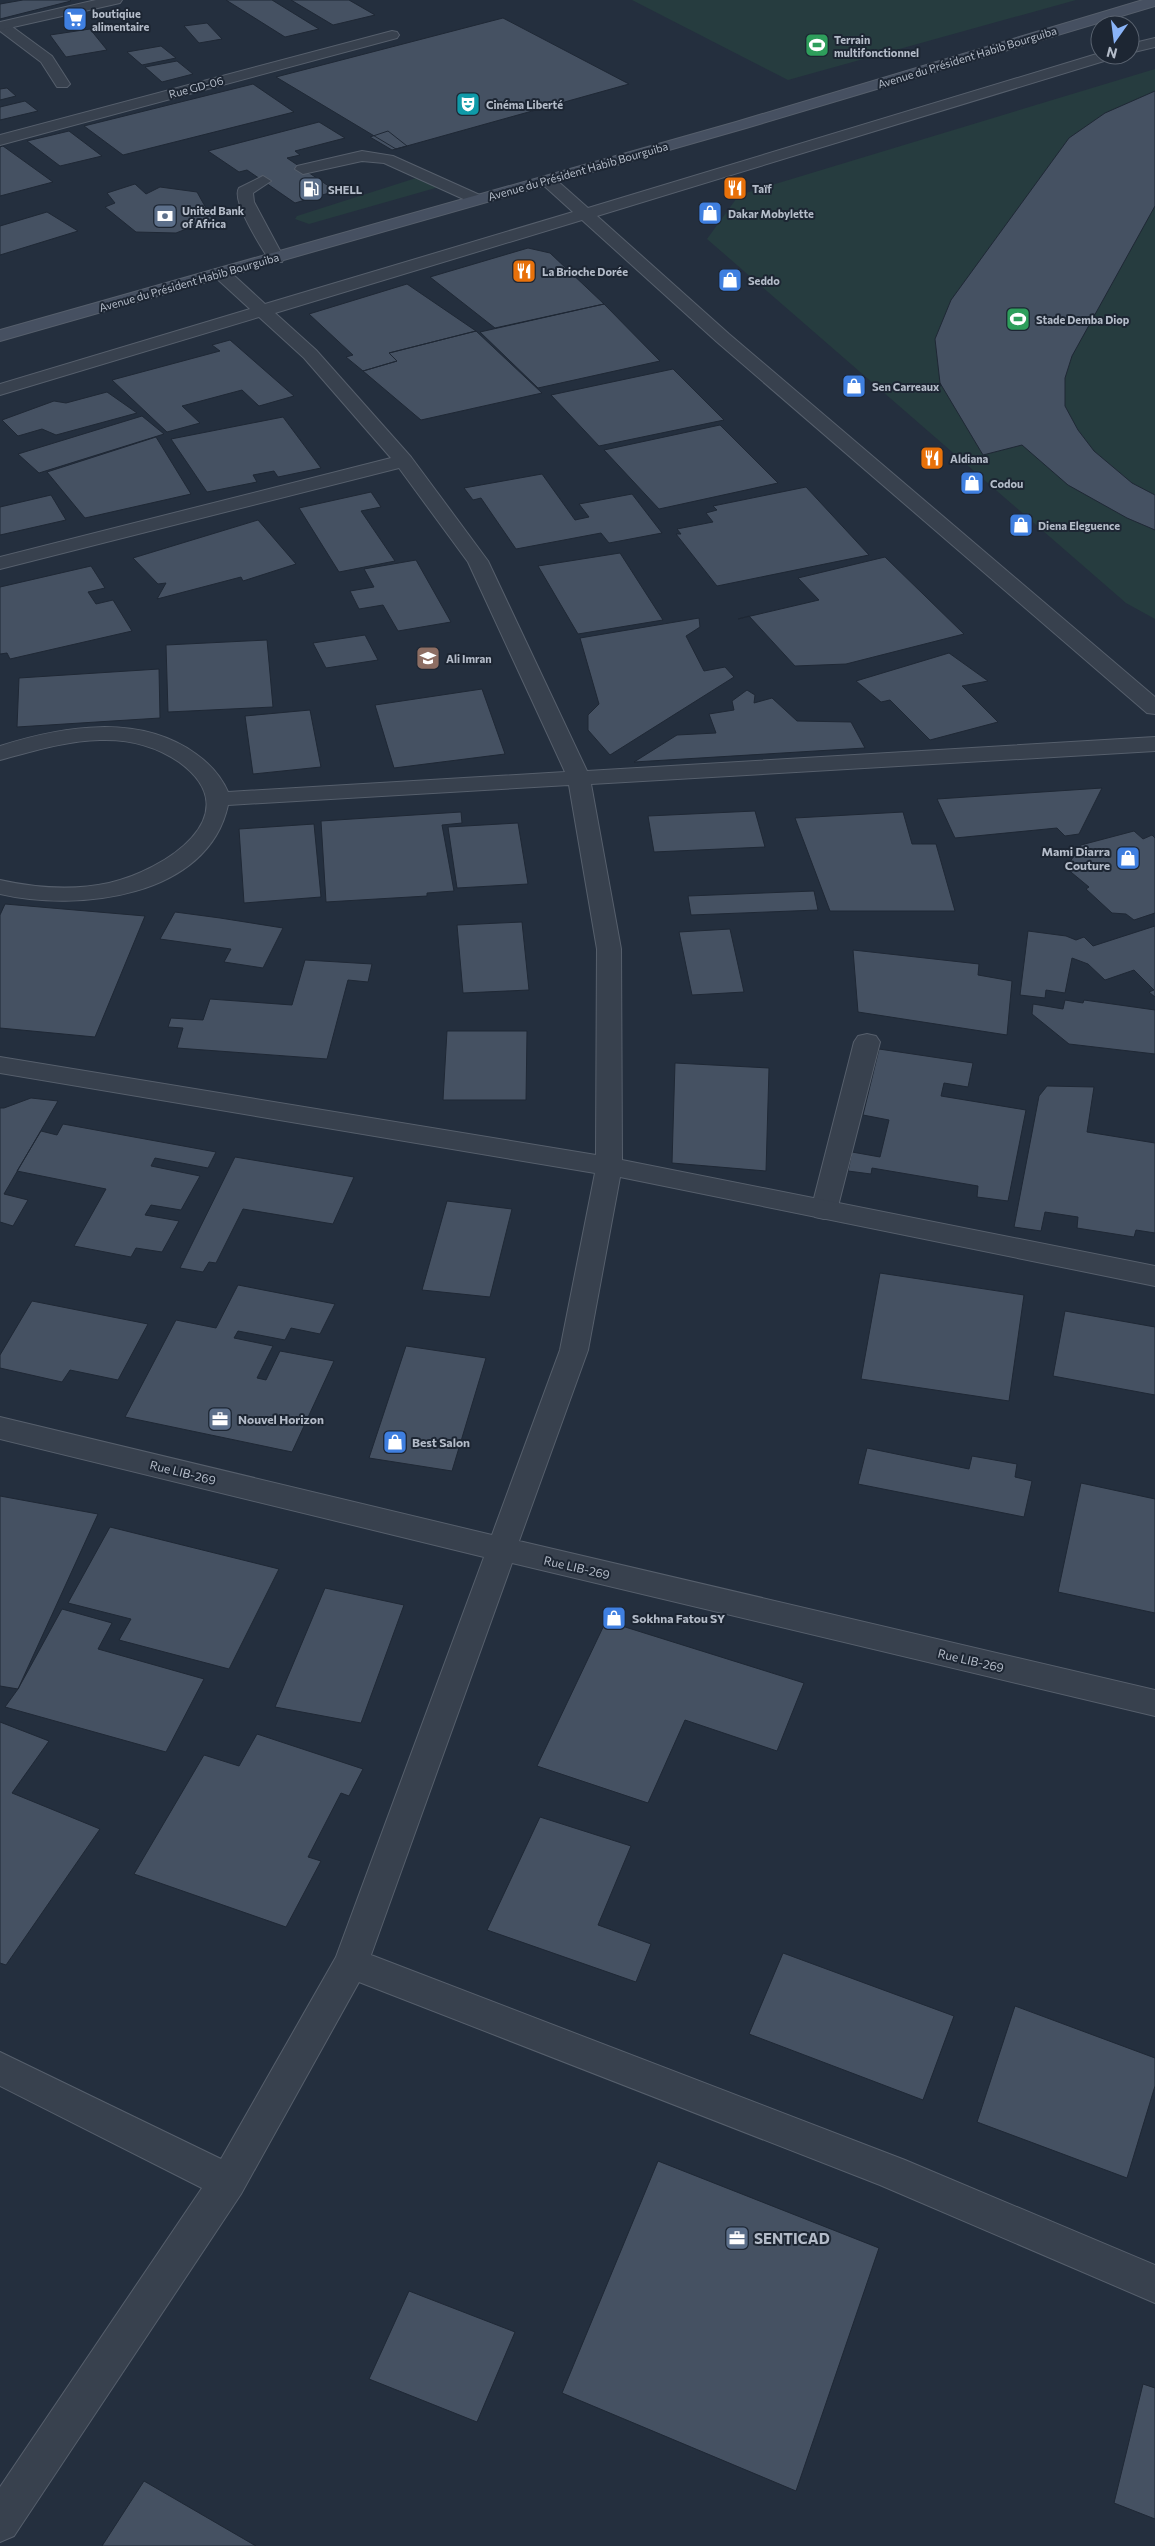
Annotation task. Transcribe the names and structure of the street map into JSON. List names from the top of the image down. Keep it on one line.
{"streets":{"main road":["Avenue du Président Habib Bourguiba"],"street":["Rue GD-06","Rue LIB-269"]},"places":{"supermarket":["boutiqiue alimentaire"],"sports":["Terrain multifonctionnel","Stade Demba Diop"],"theatre":["Cinéma Liberté"],"restaurant":["Taïf","La Brioche Dorée","Aldiana"],"fuel station":["SHELL"],"shop":["Dakar Mobylette","Seddo","Sen Carreaux","Codou","Diena Eleguence","Mami Diarra Couture","Best Salon","Sokhna Fatou SY"],"bank":["United Bank of Africa"],"school or university":["Ali Imran"],"office":["Nouvel Horizon","SENTICAD"]},"north":"bottom"}
